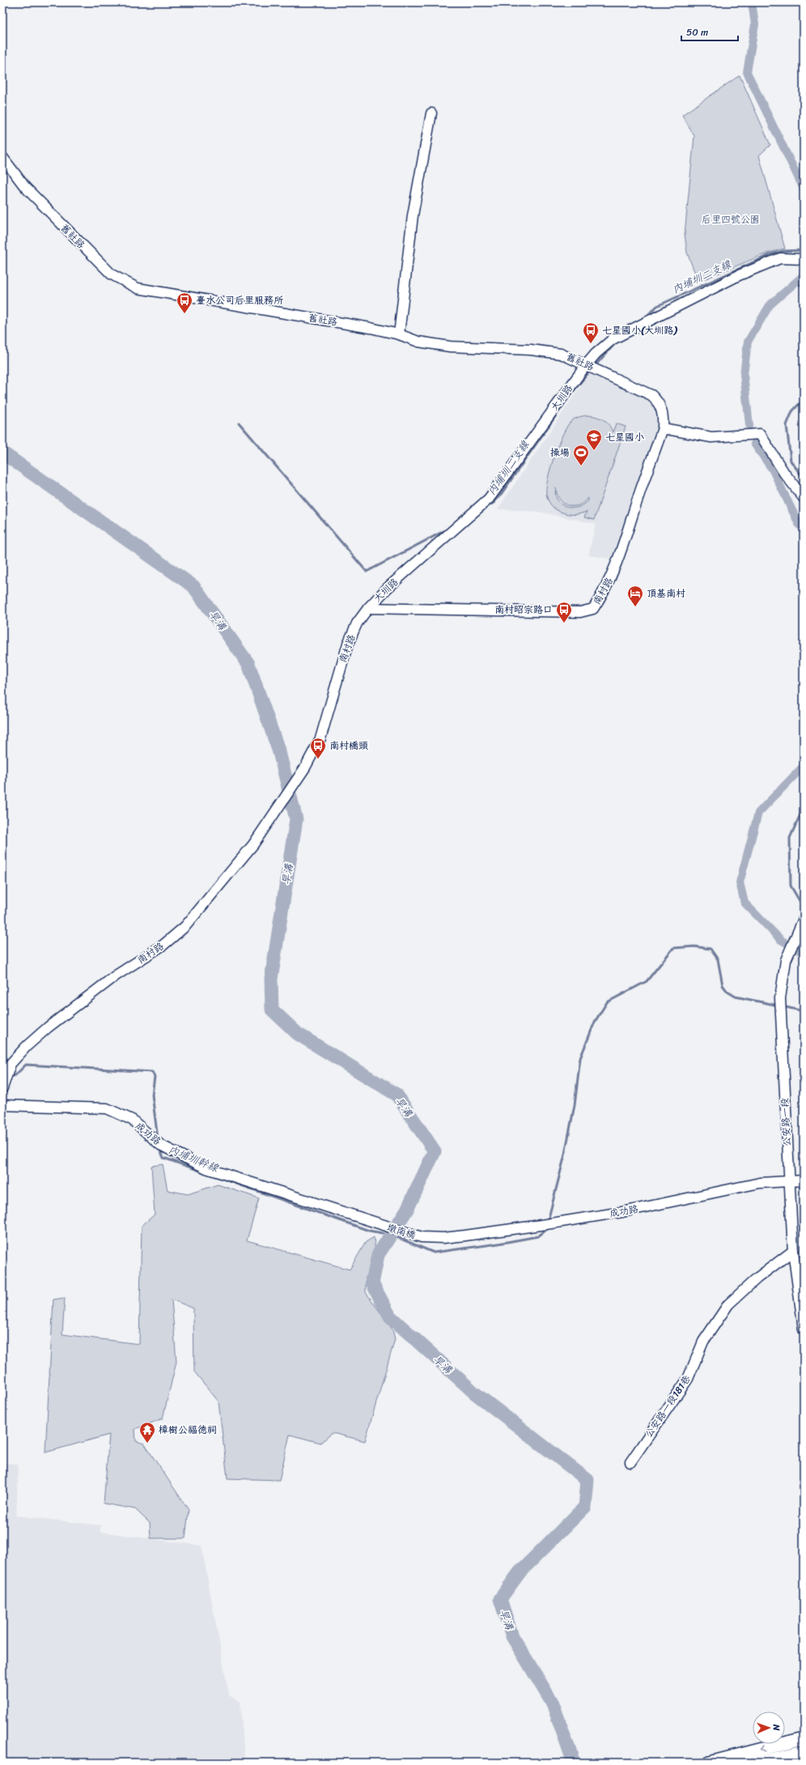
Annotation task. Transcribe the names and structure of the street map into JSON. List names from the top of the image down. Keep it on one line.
{"streets":{"street":["舊社路","大圳路","南村路","公安路一段","成功路","墩南橋","公安路一段181巷"]},"crossings":[["舊社路","大圳路"],["舊社路","南村路"],["大圳路","南村路"],["公安路一段","成功路"],["公安路一段","公安路一段181巷"],["成功路","墩南橋"]],"water":["內埔圳二支線","旱溝","內埔圳幹線"],"parks":["后里四號公園"],"places":{"bus stop":["臺水公司后里服務所","七星國小(大圳路)","南村昭宗路口","南村橋頭"],"school or university":["七星國小"],"sports":["操場"],"hotel":["頂基南村"],"temple":["樟樹公福德祠"]},"scale_bar":"50 m","north":"right"}
